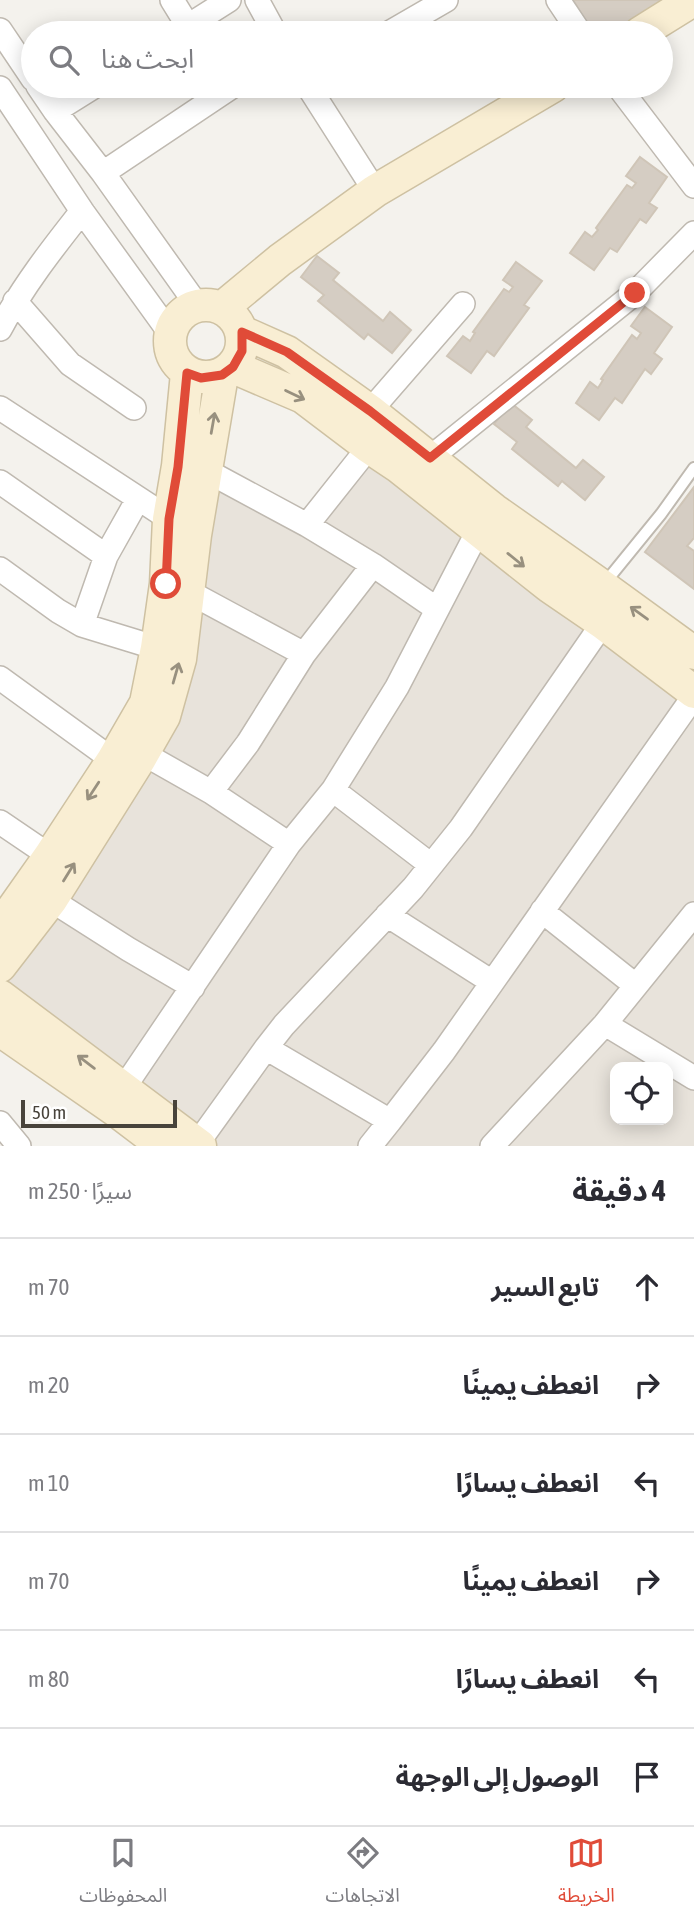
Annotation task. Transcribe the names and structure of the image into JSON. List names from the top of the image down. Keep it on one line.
{"scale_bar":"50 m","page":{"search":"ابحث هنا","scale":"50 m","heading":["4 دقيقة","سيرًا · 250 m"],"list":[["تابع السير","70 m"],["انعطف يمينًا","20 m"],["انعطف يسارًا","10 m"],["انعطف يمينًا","70 m"],["انعطف يسارًا","80 m"],"الوصول إلى الوجهة"],"nav":["الخريطة","الاتجاهات","المحفوظات"]}}
